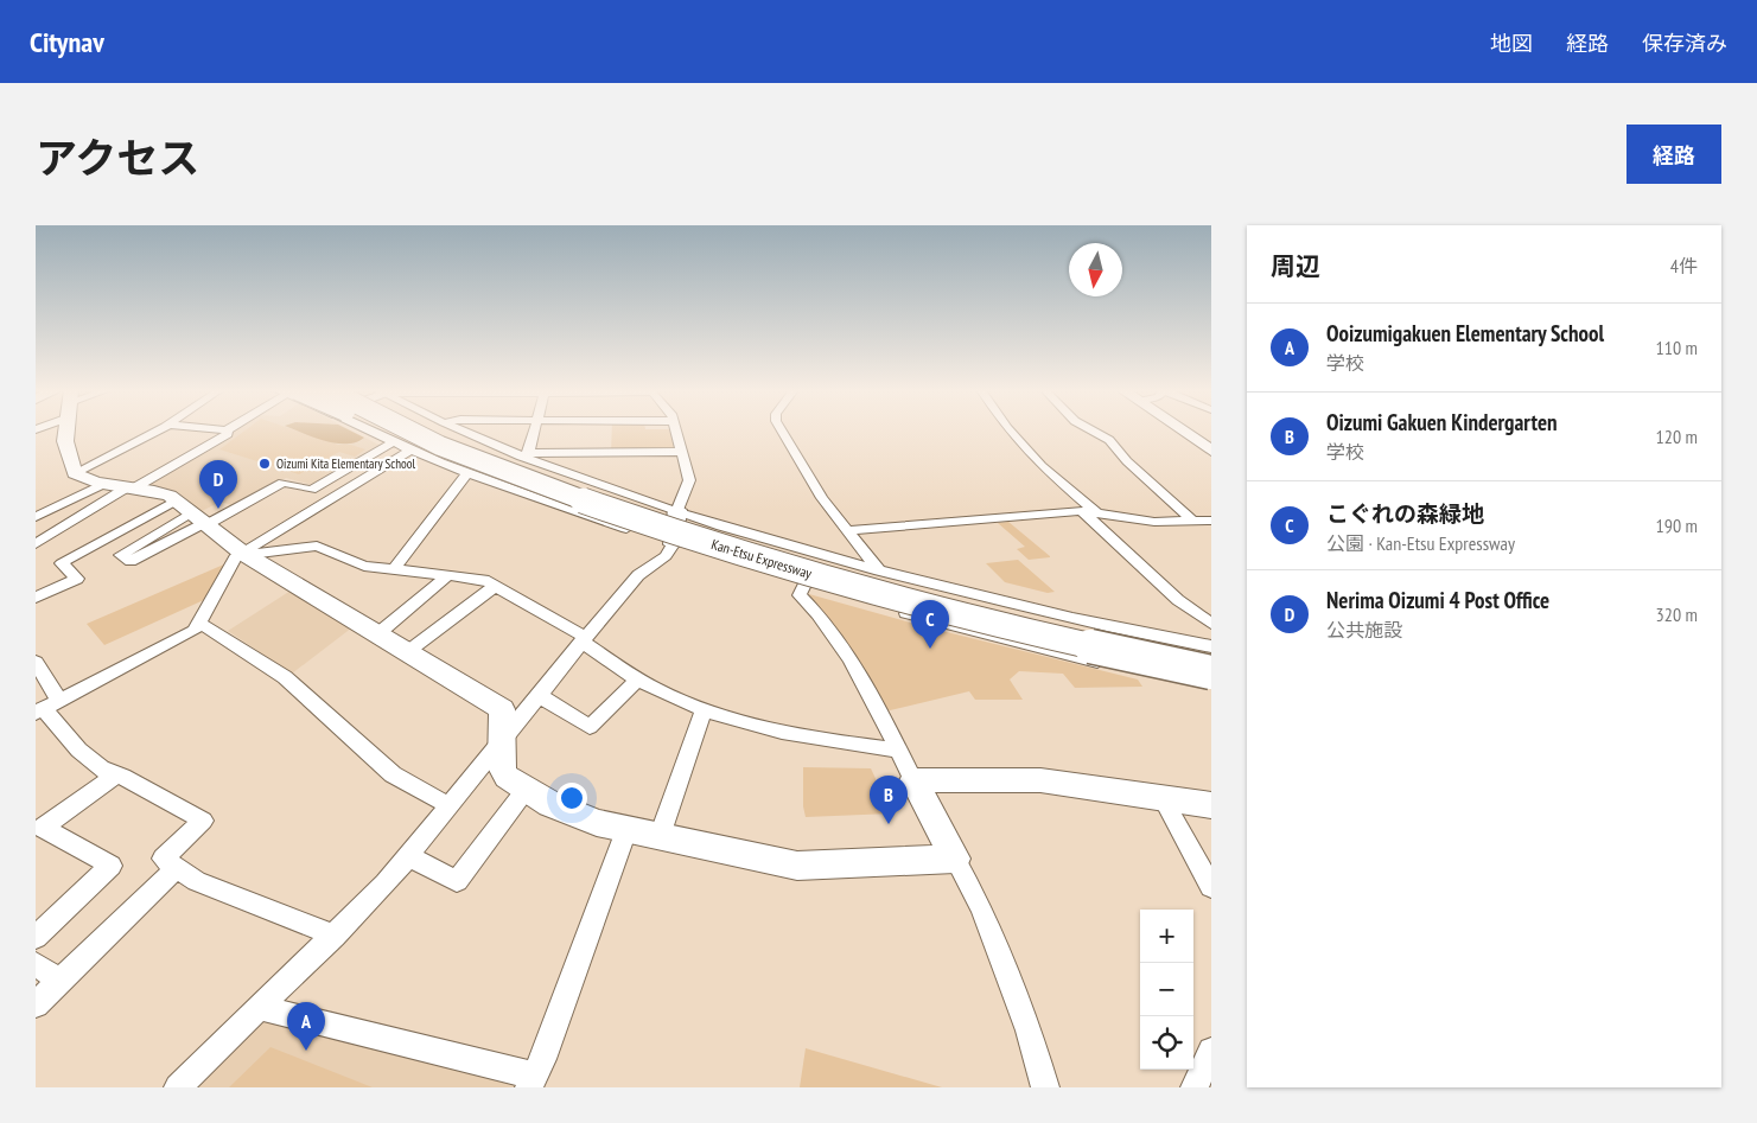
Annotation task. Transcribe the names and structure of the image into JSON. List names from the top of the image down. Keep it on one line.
{"streets":{"highway":["Kan-Etsu Expressway"]},"places":["Oizumi Kita Elementary School"],"north":"bottom","page":{"header":"Citynav","nav":["地図","経路","保存済み"],"title":"アクセス","buttons":"経路","heading":["周辺","4件"],"list":[{"mark":"A","name":"Ooizumigakuen Elementary School","note":"学校","value":"110 m"},{"mark":"B","name":"Oizumi Gakuen Kindergarten","note":"学校","value":"120 m"},{"mark":"C","name":"こぐれの森緑地","note":"公園 · Kan-Etsu Expressway","value":"190 m"},{"mark":"D","name":"Nerima Oizumi 4 Post Office","note":"公共施設","value":"320 m"}],"pins":["D","C","B","A"],"map_buttons":["+","−"]}}
